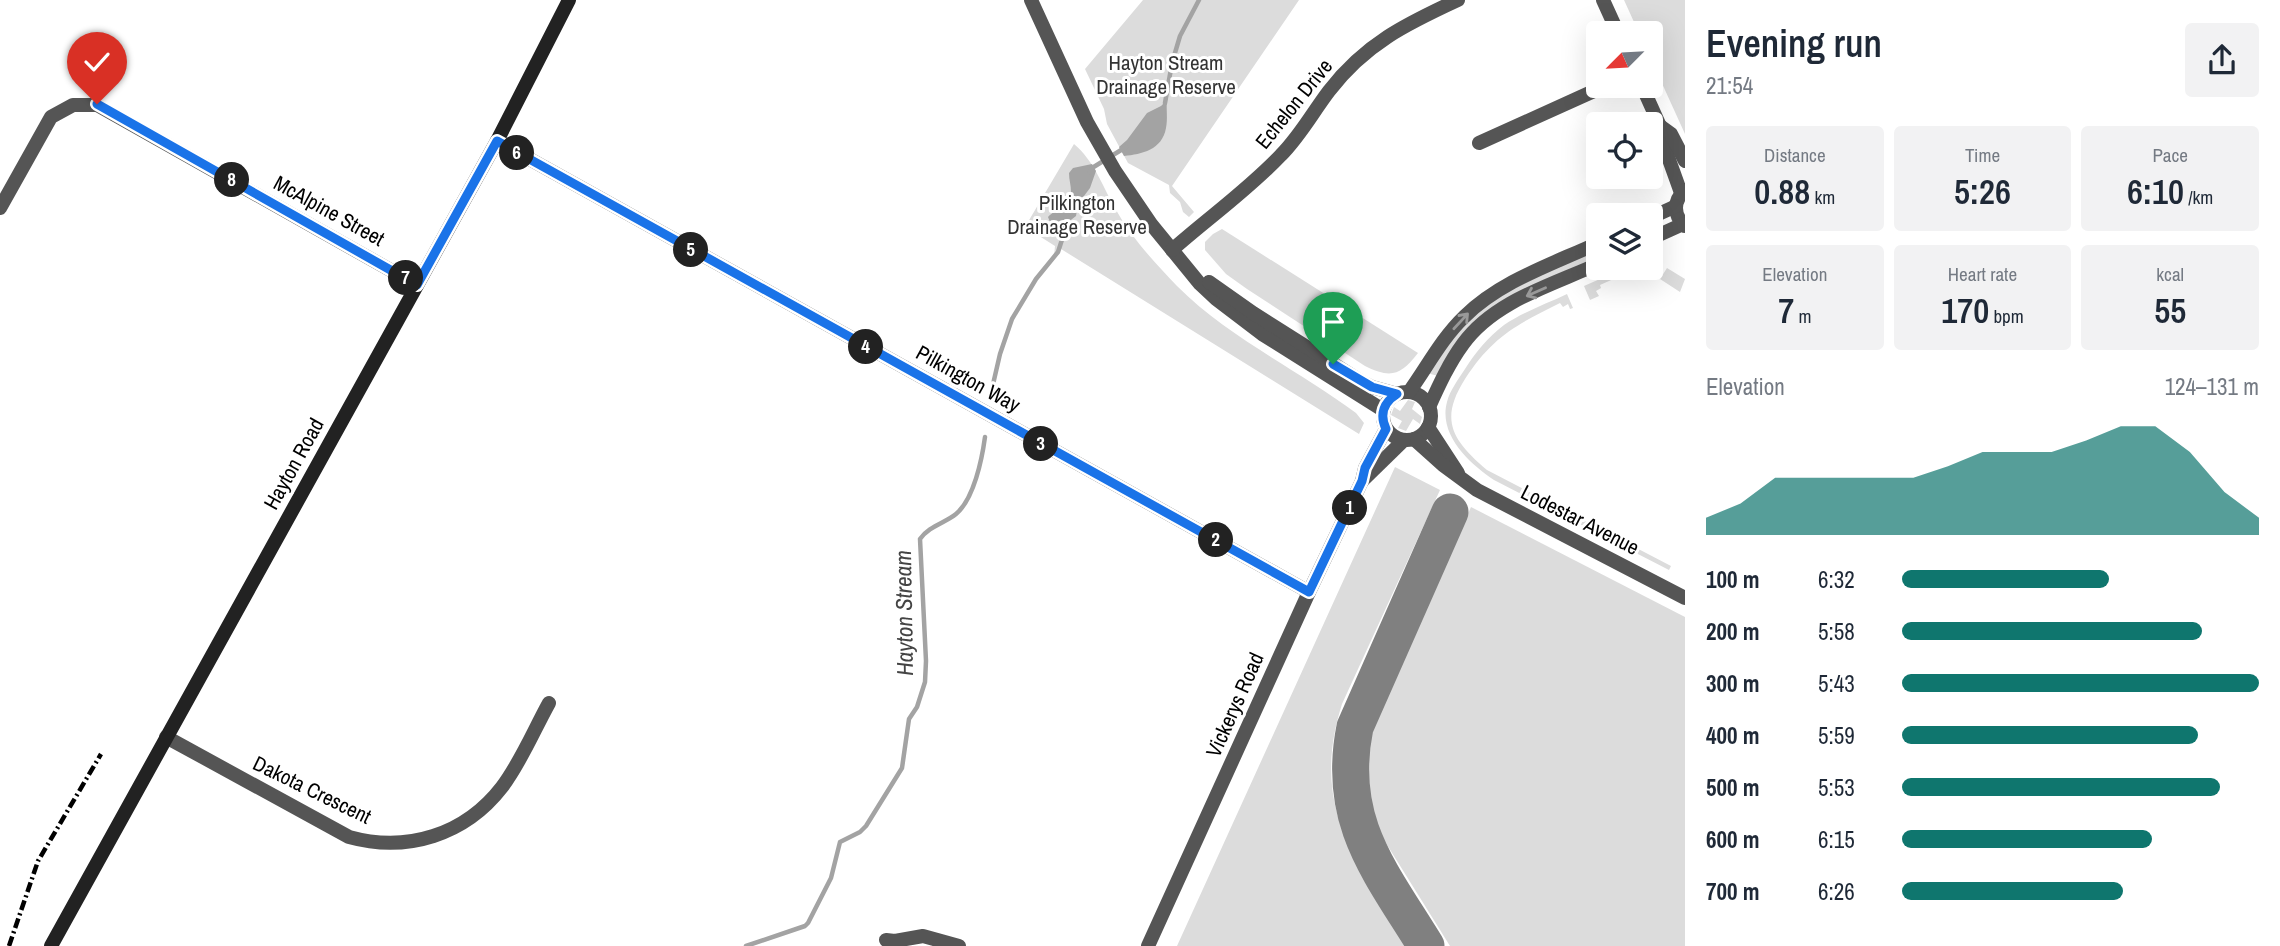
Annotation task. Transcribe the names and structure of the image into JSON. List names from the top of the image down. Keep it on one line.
{"streets":{"street":["Echelon Drive","McAlpine Street","Pilkington Way","Hayton Road","Lodestar Avenue","Vickerys Road","Dakota Crescent"]},"crossings":[["McAlpine Street","Hayton Road"],["Pilkington Way","Hayton Road"],["Pilkington Way","Vickerys Road"],["Hayton Road","Dakota Crescent"],["Lodestar Avenue","Vickerys Road"]],"water":["Hayton Stream"],"parks":["Hayton Stream Drainage Reserve","Pilkington Drainage Reserve"],"north":"bottom left","page":{"heading":["Evening run","21:54"],"stats":[["Distance","0.88 km"],["Time","5:26"],["Pace","6:10 /km"],["Elevation","7 m"],["Heart rate","170 bpm"],["kcal","55"]],"pins":["6","8","5","7","4","3","1","2"],"chart":["Elevation","124–131 m"],"list":[{"name":"100 m","note":"6:32"},{"name":"200 m","note":"5:58"},{"name":"300 m","note":"5:43"},{"name":"400 m","note":"5:59"},{"name":"500 m","note":"5:53"},{"name":"600 m","note":"6:15"},{"name":"700 m","note":"6:26"}]}}
